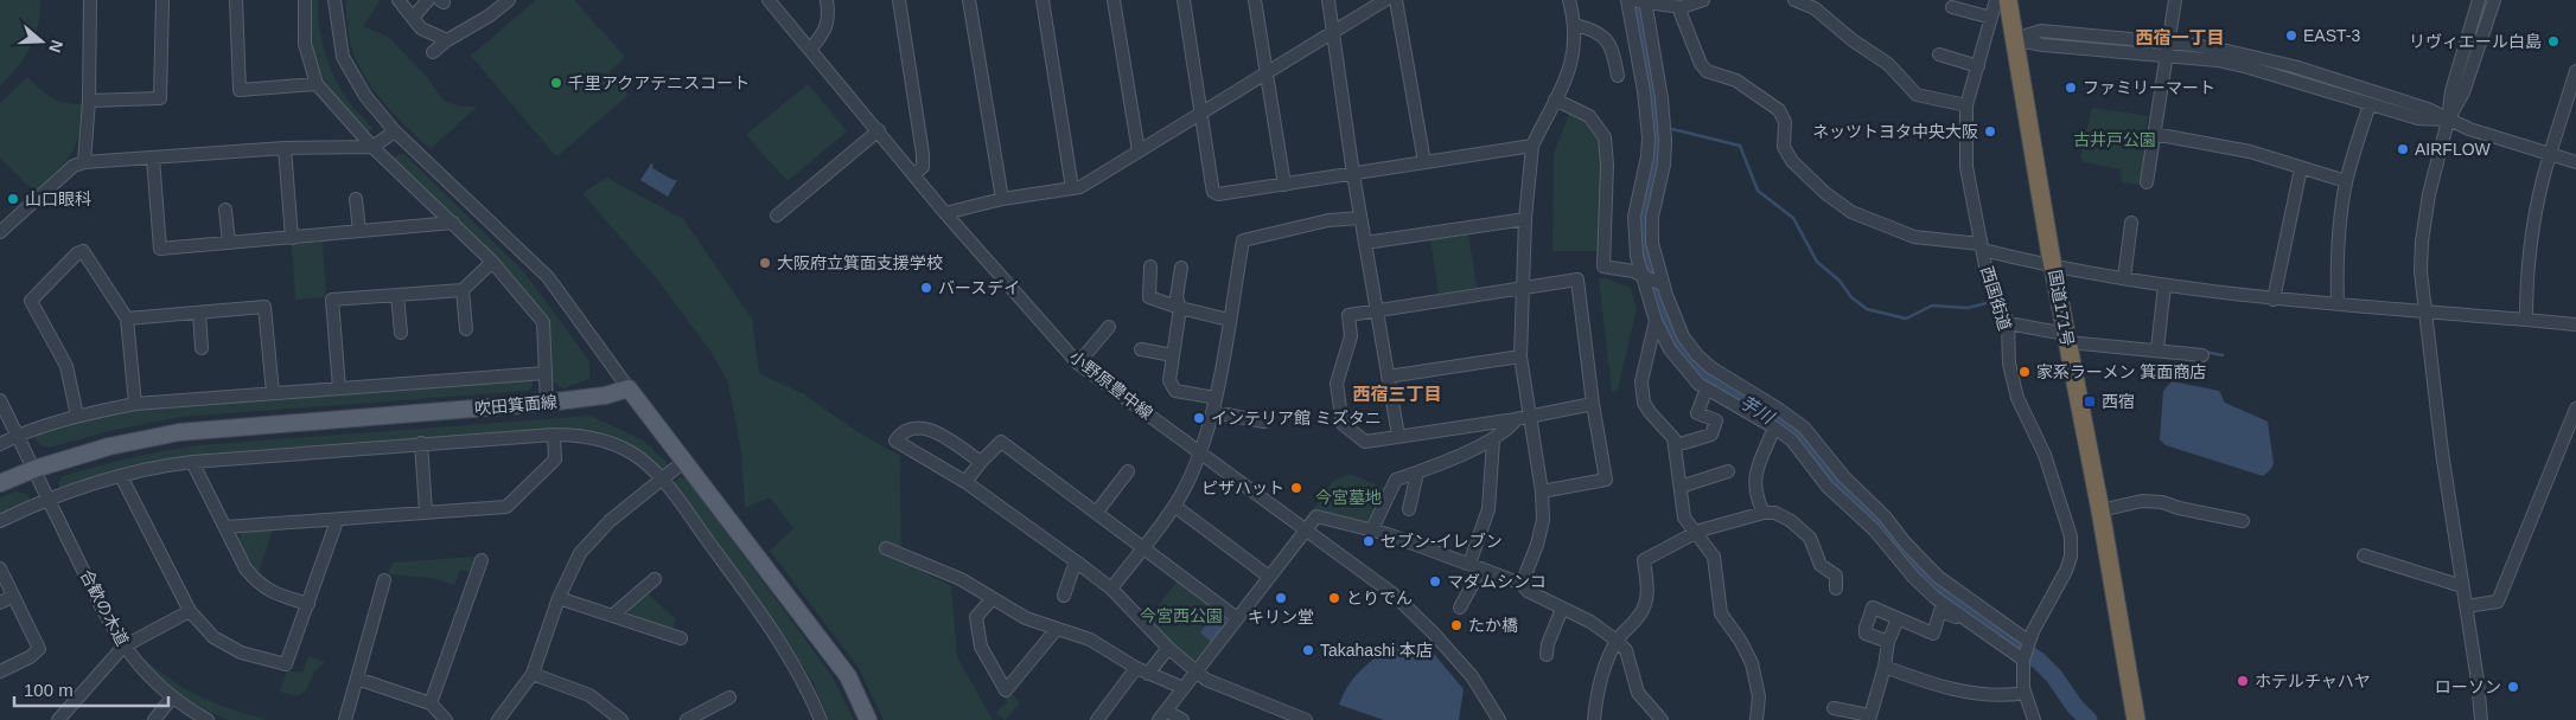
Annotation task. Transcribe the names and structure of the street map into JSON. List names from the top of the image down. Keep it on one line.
{"streets":{"highway":["国道171号"],"main road":["吹田箕面線"],"street":["西国街道","小野原豊中線","合歓の木道"]},"crossings":[["吹田箕面線","合歓の木道"]],"districts":["西宿一丁目","西宿三丁目"],"water":["芋川"],"parks":["古井戸公園","今宮墓地","今宮西公園"],"places":{"other":["EAST-3","リヴィエール白島","千里アクアテニスコート","ファミリーマート","ネッツトヨタ中央大阪","AIRFLOW","山口眼科","大阪府立箕面支援学校","バースデイ","家系ラーメン 箕面商店","インテリア館 ミズタニ","ピザハット","セブン-イレブン","マダムシンコ","キリン堂","とりでん","たか橋","Takahashi 本店","ホテルチャハヤ","ローソン"],"transit":["西宿"]},"scale_bar":"100 m","north":"right"}
